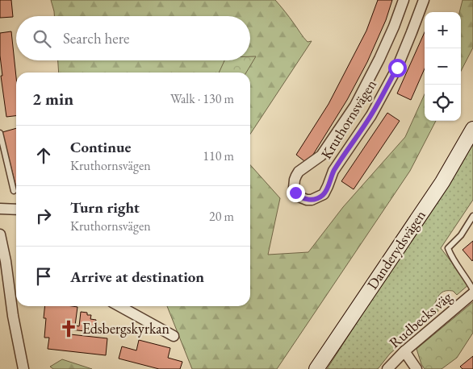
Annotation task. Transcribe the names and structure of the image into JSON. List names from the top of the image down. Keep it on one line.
{"streets":{"main road":["Danderydsvägen"],"street":["Kruthornsvägen","Rudbecks väg"]},"places":{"church":["Edsbergskyrkan"]},"page":{"map_buttons":["+","−"],"search":"Search here","heading":["2 min","Walk · 130 m"],"list":[["Continue","Kruthornsvägen","110 m"],["Turn right","Kruthornsvägen","20 m"],"Arrive at destination"]}}
